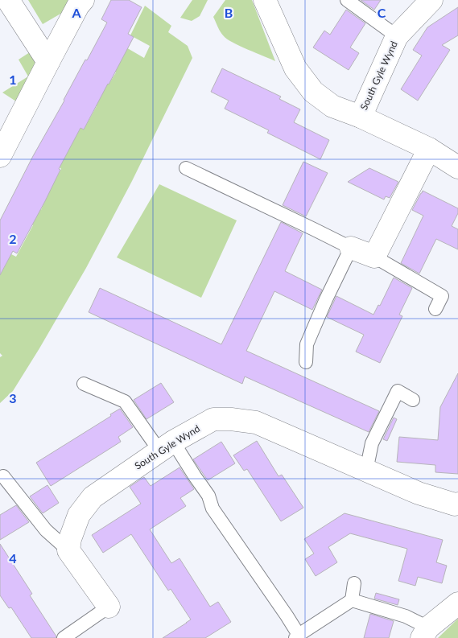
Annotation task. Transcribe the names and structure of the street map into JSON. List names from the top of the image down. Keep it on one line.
{"streets":{"street":["South Gyle Wynd"]},"grid":{"columns":["A","B","C"],"rows":["1","2","3","4"]}}
